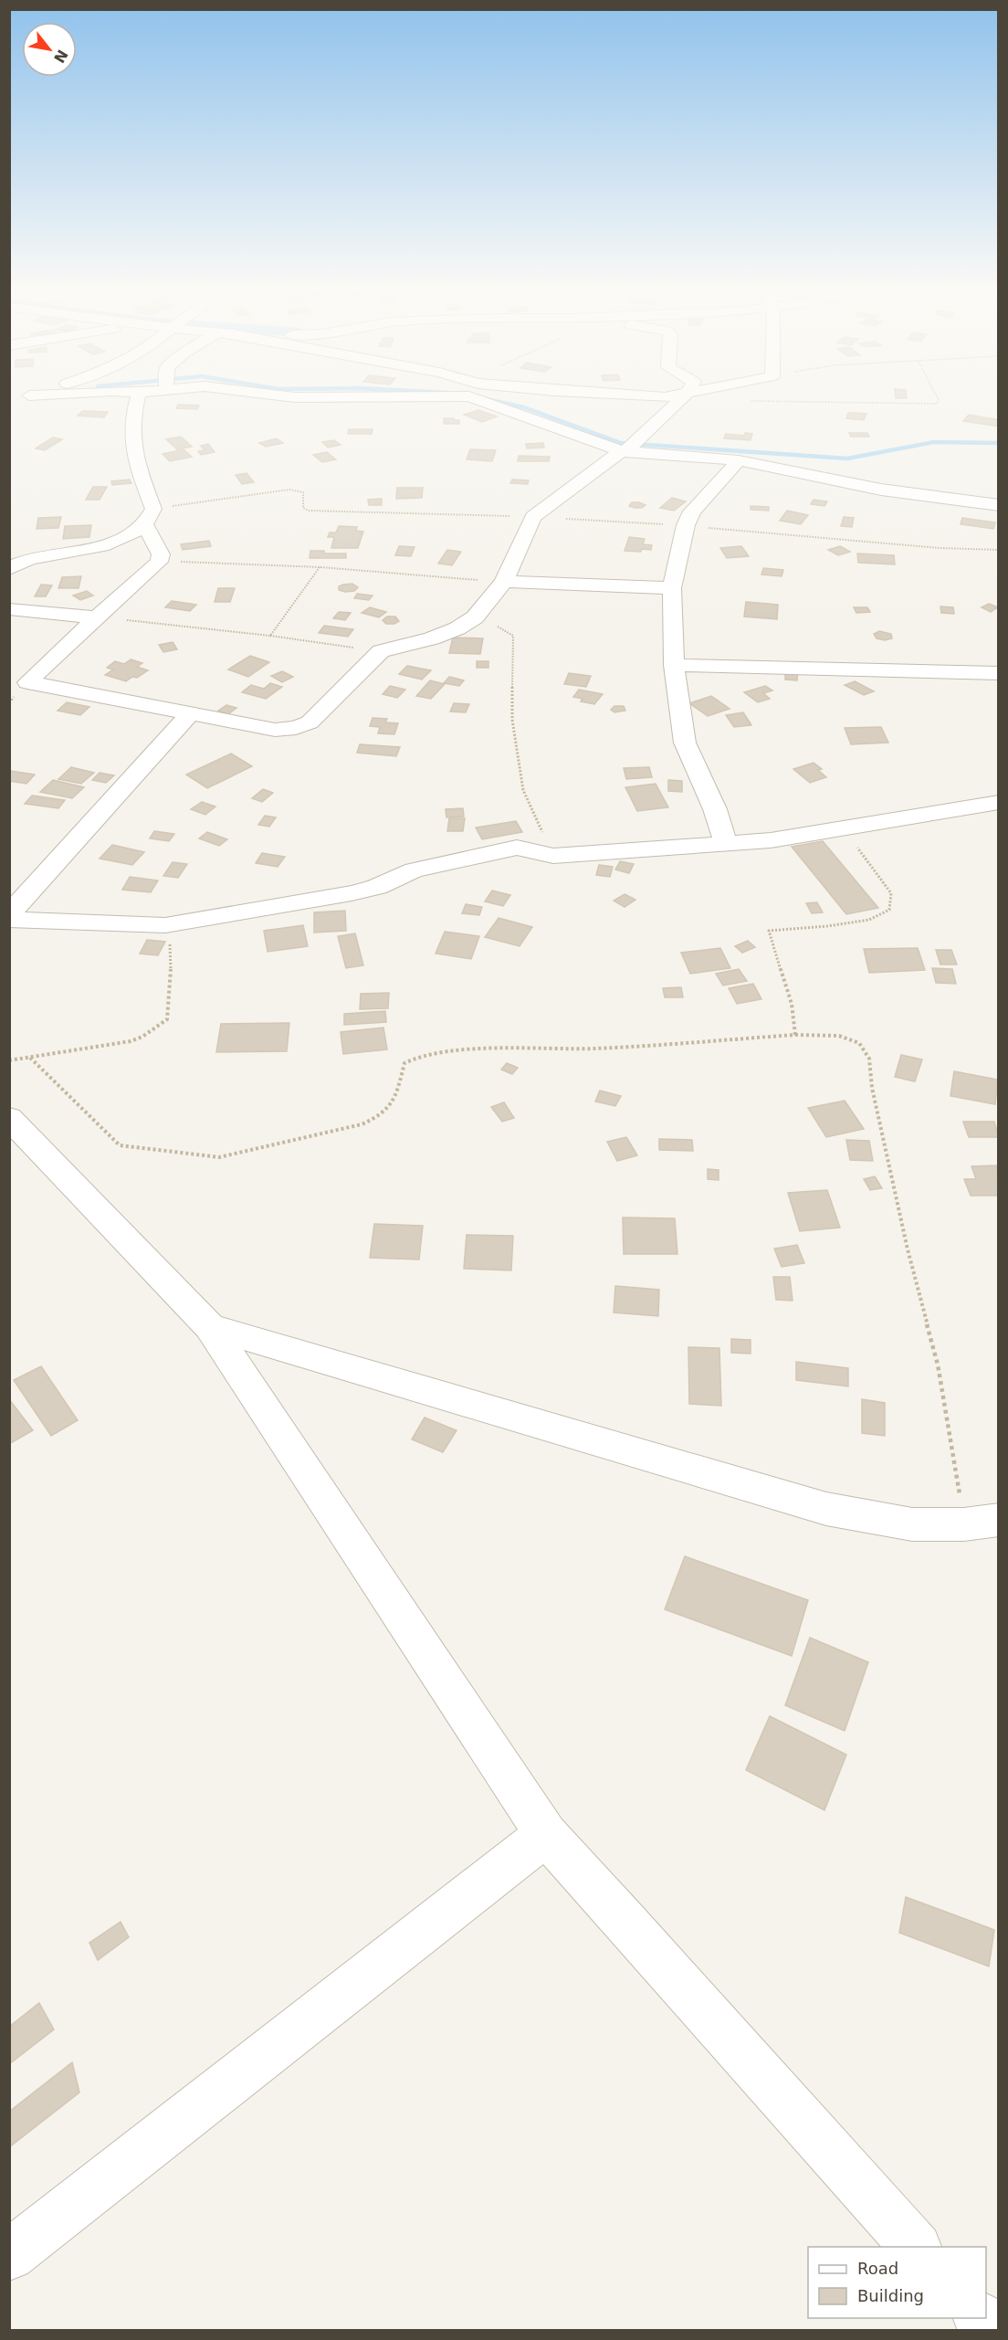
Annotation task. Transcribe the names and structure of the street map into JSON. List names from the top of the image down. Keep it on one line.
{"legend":["Road","Building"],"north":"bottom right"}
